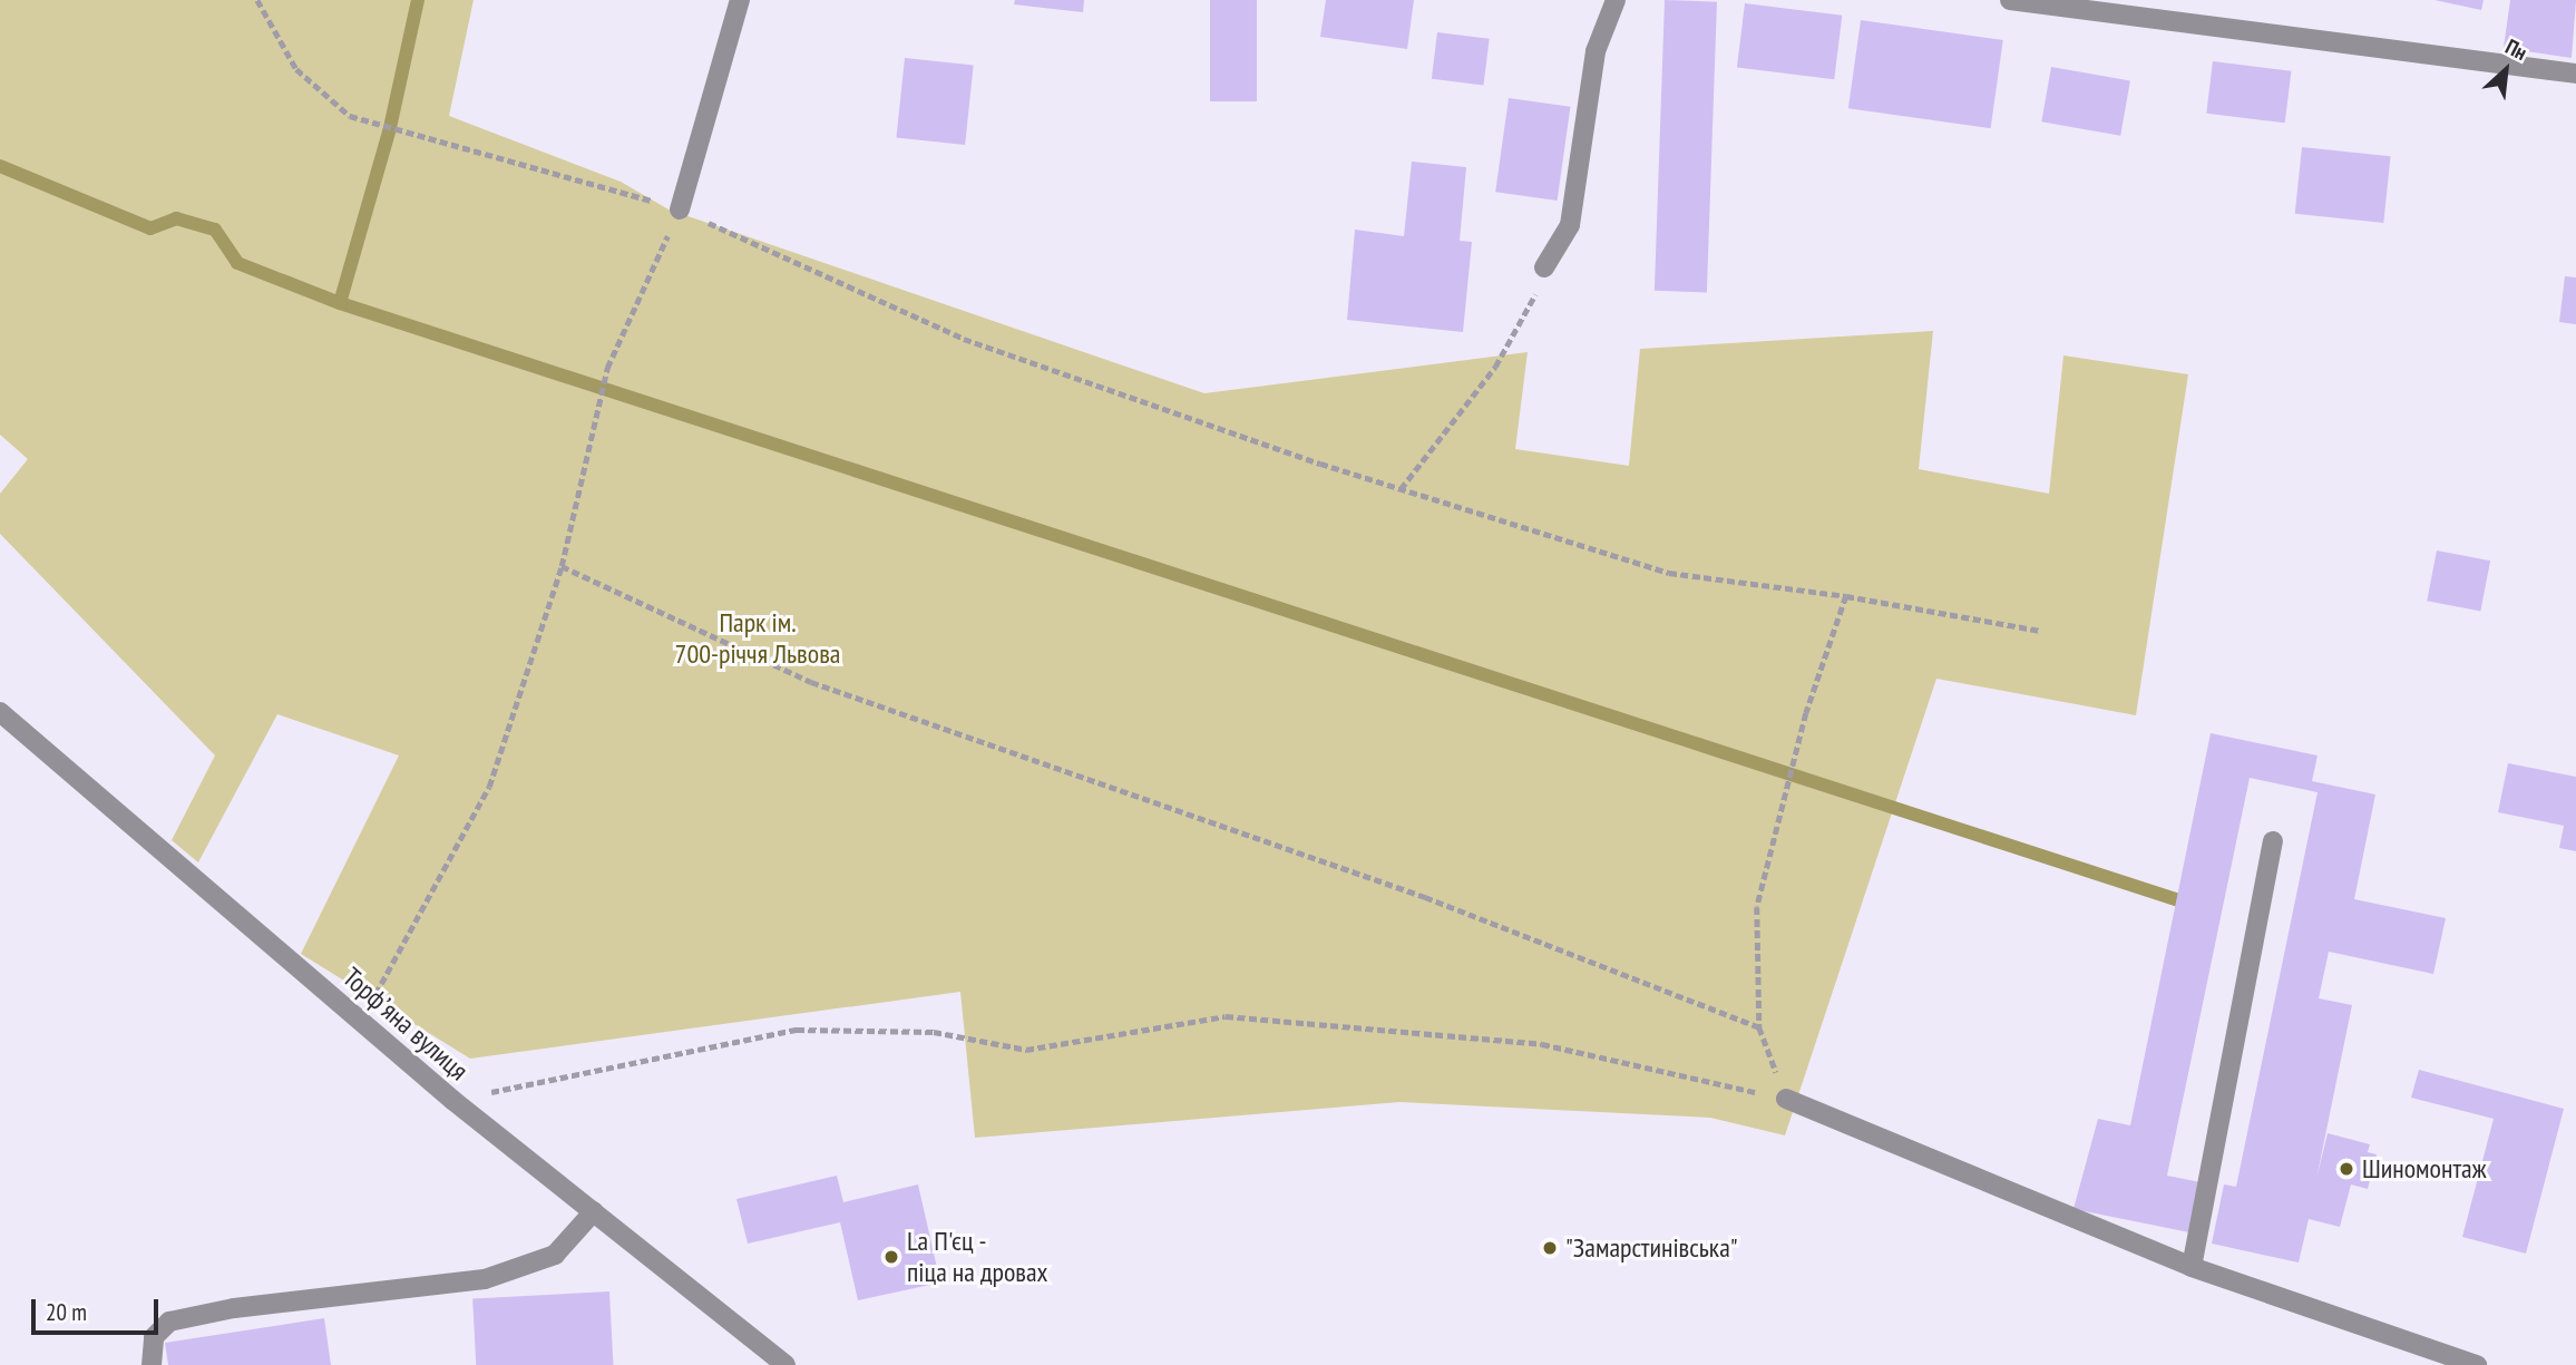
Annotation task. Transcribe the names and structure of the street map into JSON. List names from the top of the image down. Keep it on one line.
{"streets":{"street":["Торфʼяна вулиця"]},"parks":["Парк ім. 700-річчя Львова"],"places":["Шиномонтаж","\"Замарстинівська\"","La П'єц - піца на дровах"],"scale_bar":"20 m","north":"top right"}
